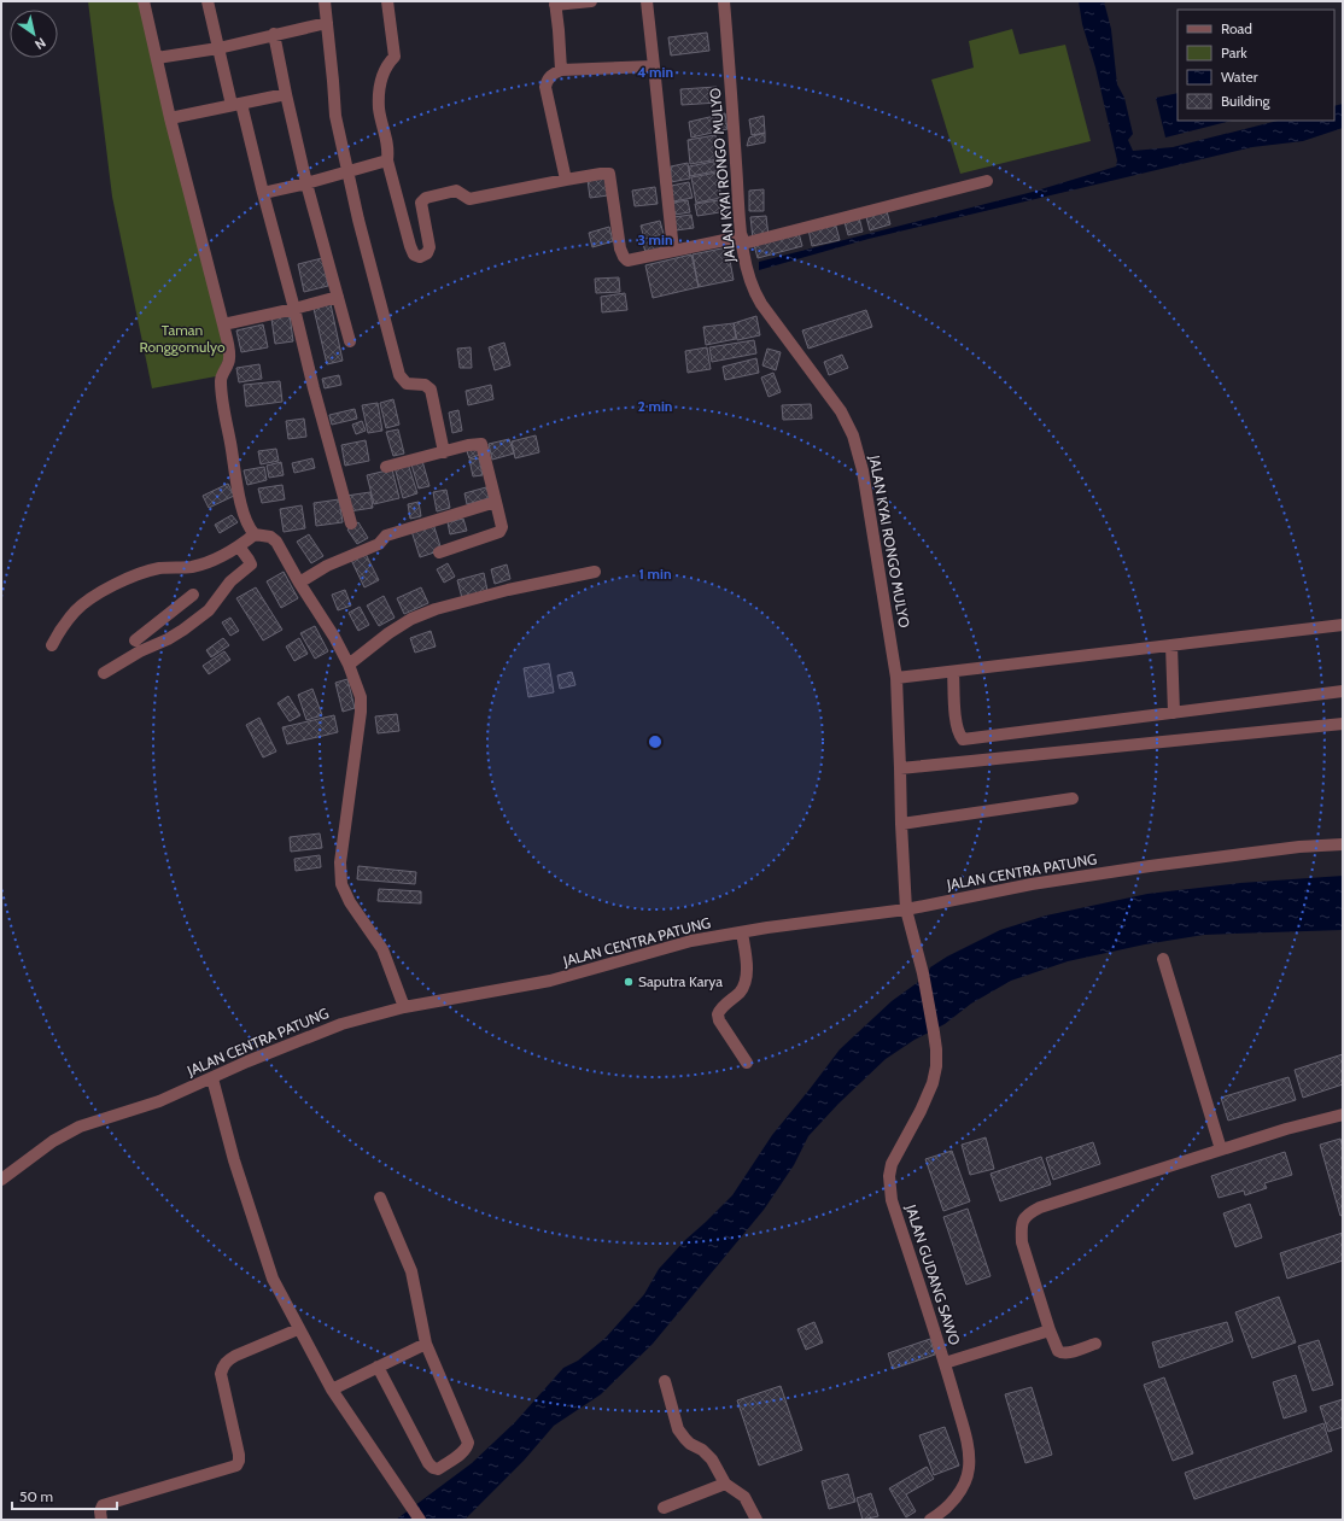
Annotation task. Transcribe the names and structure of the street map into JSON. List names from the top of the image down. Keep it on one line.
{"streets":{"street":["JALAN KYAI RONGO MULYO","JALAN CENTRA PATUNG","JALAN GUDANG SAWO"]},"crossings":[["JALAN KYAI RONGO MULYO","JALAN CENTRA PATUNG"],["JALAN KYAI RONGO MULYO","JALAN GUDANG SAWO"]],"parks":["Taman Ronggomulyo"],"places":["Saputra Karya"],"legend":["Road","Park","Water","Building"],"scale_bar":"50 m","north":"bottom right","rings":["4 min","3 min","2 min","1 min"]}
